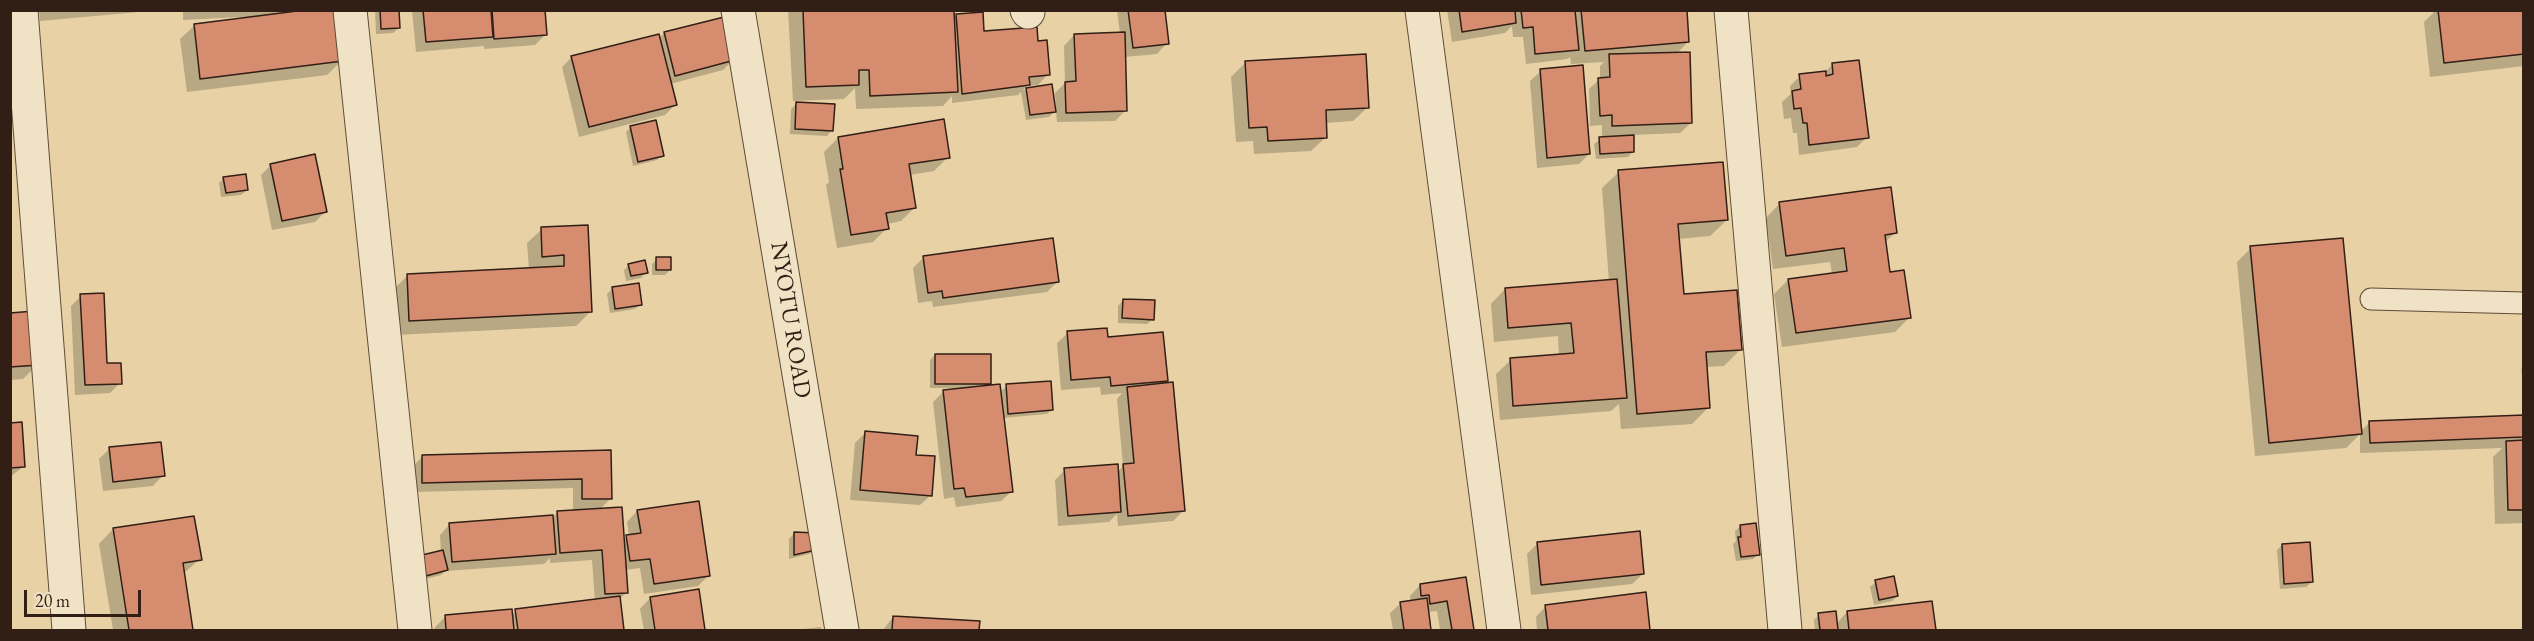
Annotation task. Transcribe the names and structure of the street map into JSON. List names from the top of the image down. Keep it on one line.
{"streets":{"street":["NYOTU ROAD"]},"scale_bar":"20 m"}
